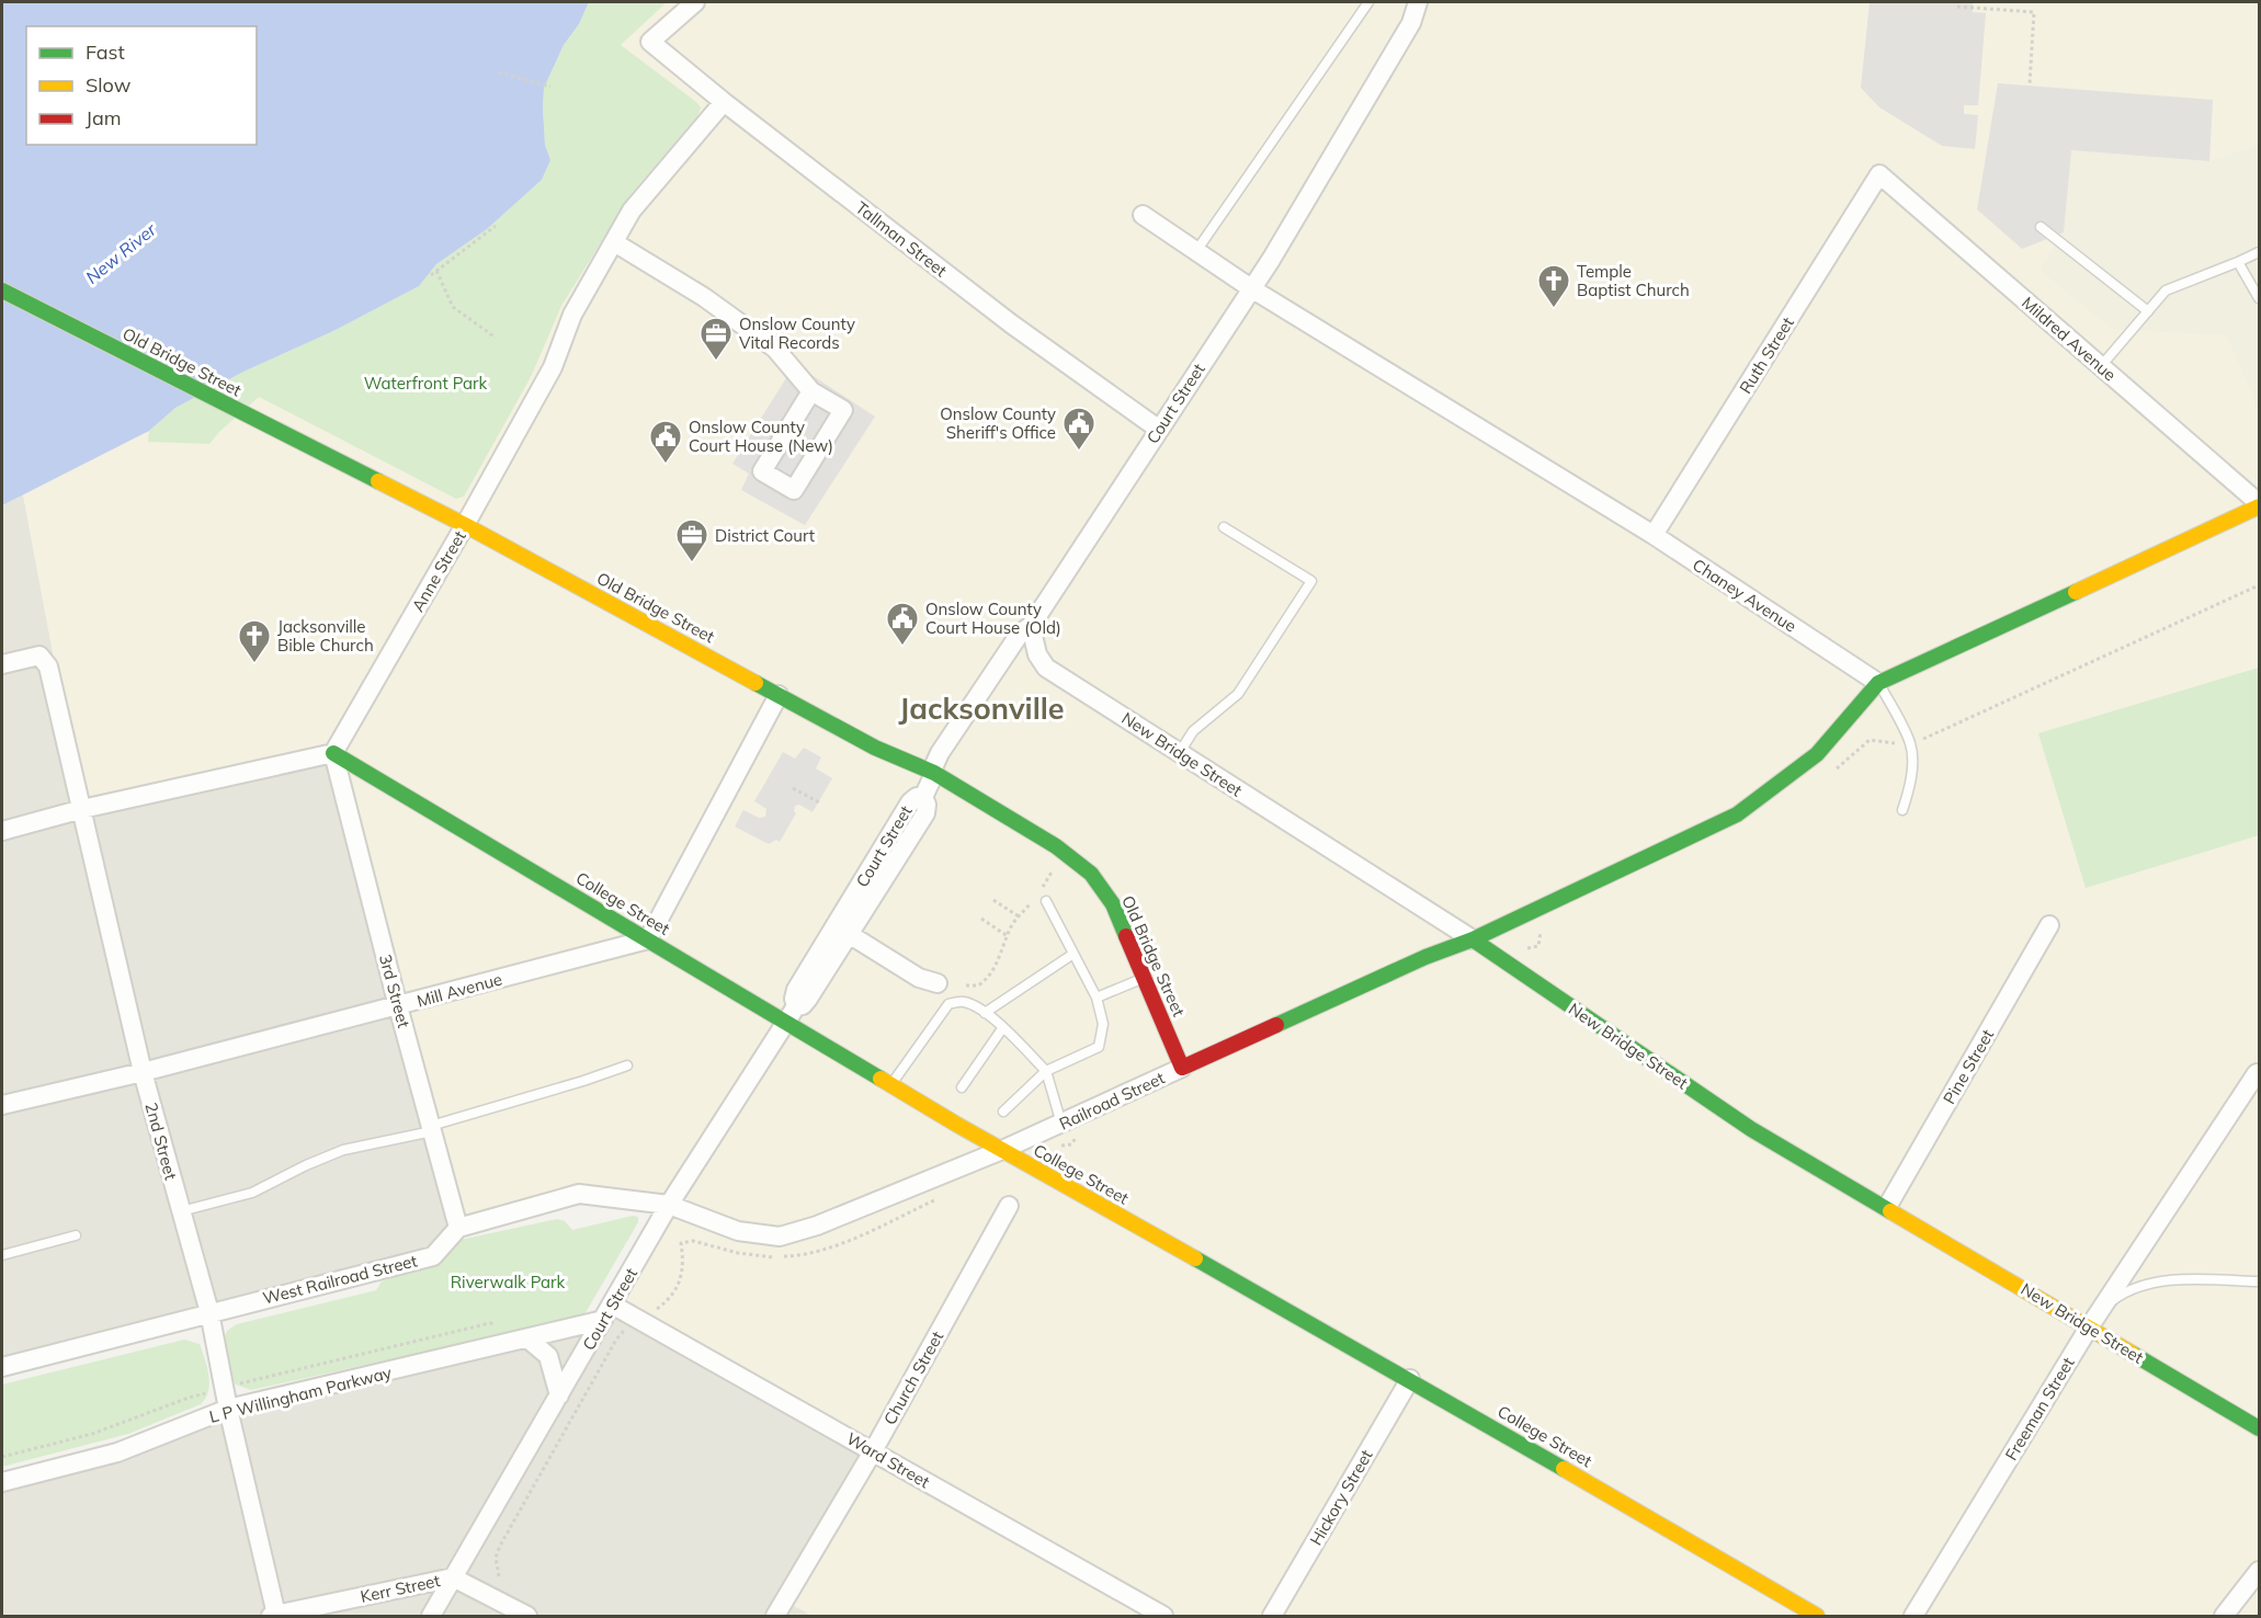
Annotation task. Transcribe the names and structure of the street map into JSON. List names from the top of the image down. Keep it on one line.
{"streets":{"main road":["Old Bridge Street","New Bridge Street","College Street","Railroad Street"],"street":["Tallman Street","Mildred Avenue","Ruth Street","Court Street","Anne Street","Chaney Avenue","Mill Avenue","3rd Street","Pine Street","2nd Street","West Railroad Street","Church Street","L P Willingham Parkway","Freeman Street","Ward Street","Hickory Street","Kerr Street"]},"crossings":[["Tallman Street","Court Street"],["Tallman Street","Anne Street"],["Mildred Avenue","Ruth Street"],["Ruth Street","Chaney Avenue"],["Old Bridge Street","Court Street"],["Old Bridge Street","Anne Street"],["Old Bridge Street","Railroad Street"],["Court Street","Chaney Avenue"],["Court Street","New Bridge Street"],["Court Street","College Street"],["Court Street","Railroad Street"],["Court Street","L P Willingham Parkway"],["Court Street","Ward Street"],["Court Street","Kerr Street"],["Anne Street","College Street"],["Anne Street","3rd Street"],["Chaney Avenue","Railroad Street"],["New Bridge Street","Pine Street"],["New Bridge Street","Railroad Street"],["New Bridge Street","Freeman Street"],["College Street","Mill Avenue"],["College Street","3rd Street"],["College Street","Railroad Street"],["College Street","Hickory Street"],["Mill Avenue","3rd Street"],["Mill Avenue","2nd Street"],["3rd Street","West Railroad Street"],["2nd Street","West Railroad Street"],["2nd Street","L P Willingham Parkway"],["2nd Street","Kerr Street"],["Church Street","Ward Street"],["L P Willingham Parkway","Ward Street"]],"districts":["Jacksonville"],"water":["New River"],"parks":["Waterfront Park","Riverwalk Park"],"places":{"church":["Temple Baptist Church","Jacksonville Bible Church"],"office":["Onslow County Vital Records","District Court"],"public building":["Onslow County Sheriff's Office","Onslow County Court House (New)","Onslow County Court House (Old)"]},"legend":["Fast","Slow","Jam"]}
